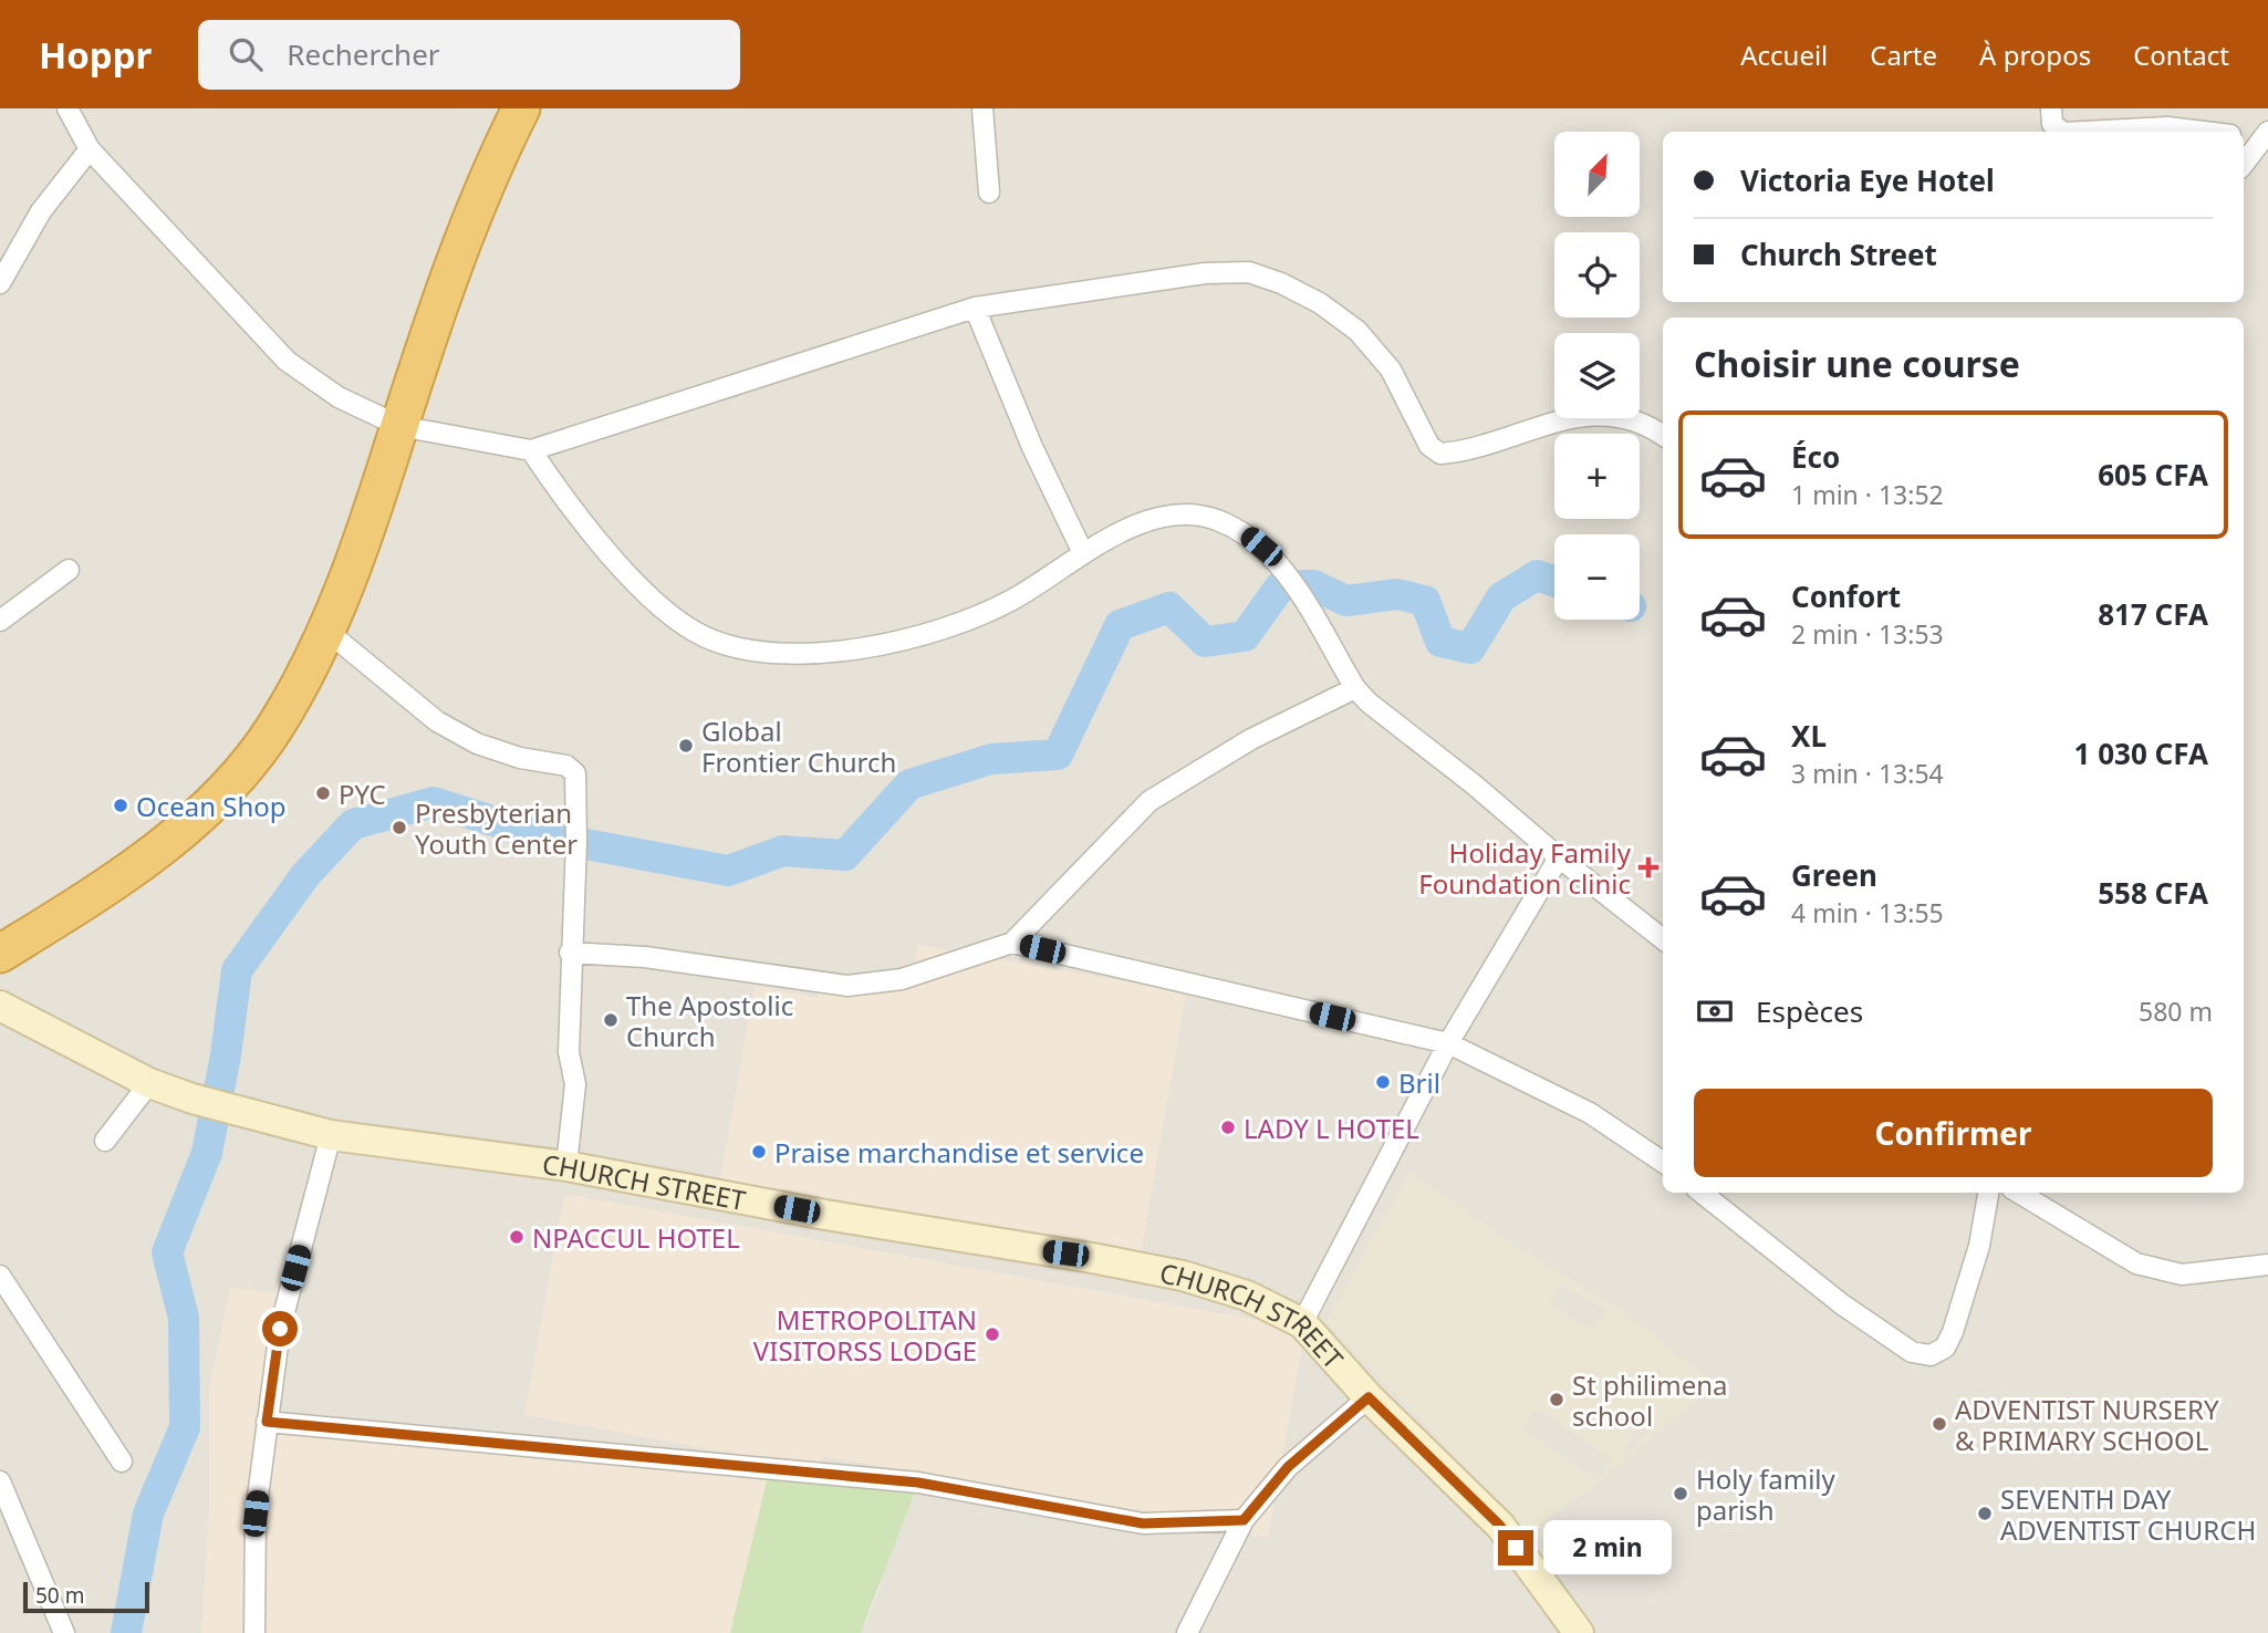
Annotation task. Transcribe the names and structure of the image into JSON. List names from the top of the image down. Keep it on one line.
{"streets":{"main road":["CHURCH STREET"]},"places":{"other":["Global Frontier Church","PYC","Ocean Shop","Presbyterian Youth Center","The Apostolic Church","Bril","LADY L HOTEL","Praise marchandise et service","NPACCUL HOTEL","METROPOLITAN VISITORSS LODGE","St philimena school","ADVENTIST NURSERY & PRIMARY SCHOOL","Holy family parish","SEVENTH DAY ADVENTIST CHURCH"],"health":["Holiday Family Foundation clinic"]},"scale_bar":"50 m","north":"top right","page":{"header":"Hoppr","search":"Rechercher","nav":["Accueil","Carte","À propos","Contact"],"map_buttons":["+","−"],"banner":["Victoria Eye Hotel","Church Street"],"heading":"Choisir une course","list":[{"name":"Éco","note":"1 min · 13:52","value":"605 CFA"},{"name":"Confort","note":"2 min · 13:53","value":"817 CFA"},{"name":"XL","note":"3 min · 13:54","value":"1 030 CFA"},{"name":"Green","note":"4 min · 13:55","value":"558 CFA"}],"pay":["Espèces","580 m"],"buttons":"Confirmer","bubble":"2 min","scale":"50 m"}}
